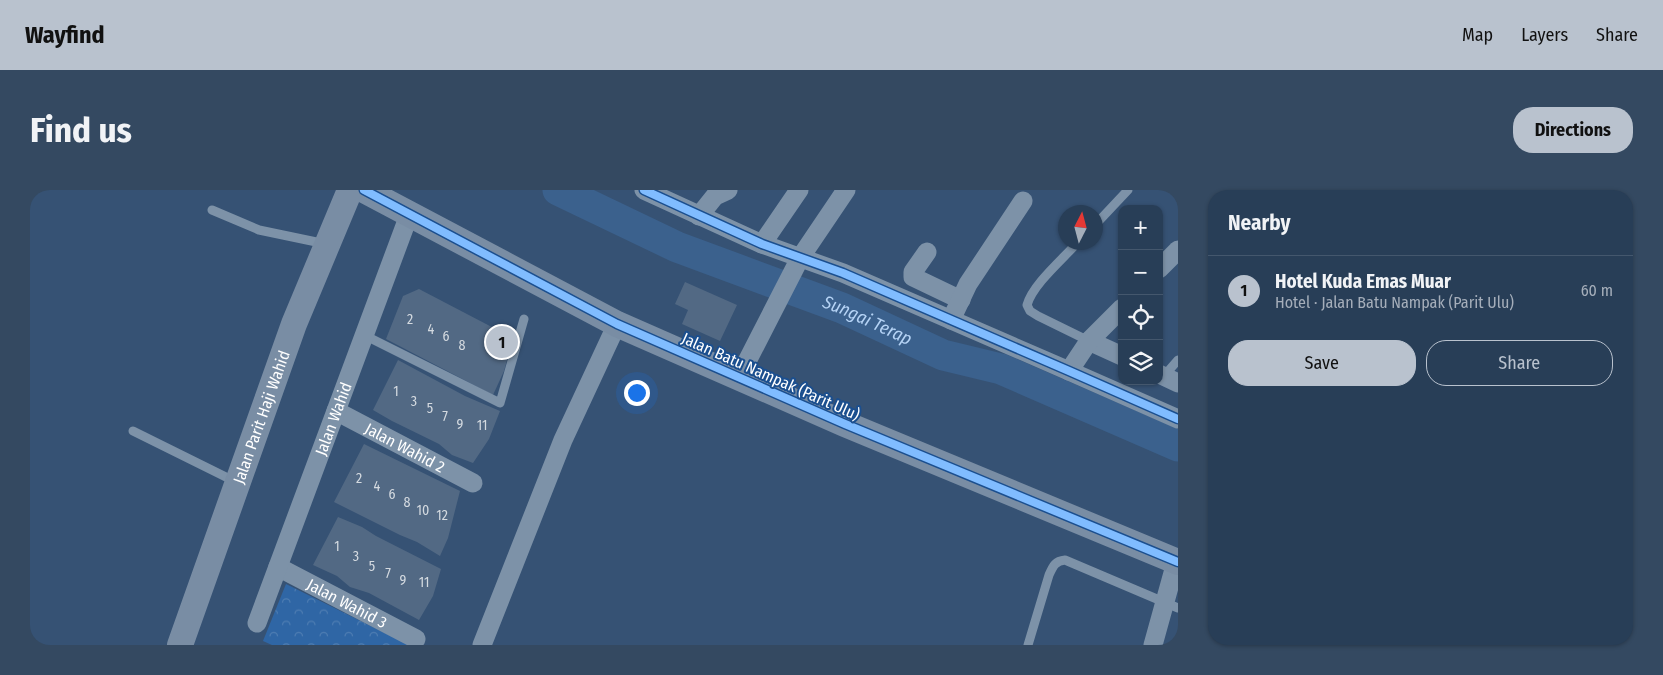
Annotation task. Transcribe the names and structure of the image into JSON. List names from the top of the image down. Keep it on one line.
{"streets":{"street":["Jalan Batu Nampak (Parit Ulu)","Jalan Parit Haji Wahid","Jalan Wahid","Jalan Wahid 2","Jalan Wahid 3"]},"crossings":[["Jalan Batu Nampak (Parit Ulu)","Jalan Wahid"],["Jalan Wahid","Jalan Wahid 2"],["Jalan Wahid","Jalan Wahid 3"]],"water":["Sungai Terap"],"house_numbers":["2","4","6","8","1","3","5","7","9","11","2","4","6","8","10","12","1","3","5","7","9","11"],"north":"top","page":{"header":"Wayfind","nav":["Map","Layers","Share"],"buttons":["Directions",["Save","Share"]],"title":"Find us","heading":"Nearby","map_buttons":["+","−"],"list":[{"mark":"1","name":"Hotel Kuda Emas Muar","note":"Hotel · Jalan Batu Nampak (Parit Ulu)","value":"60 m"}],"pins":"1"}}
